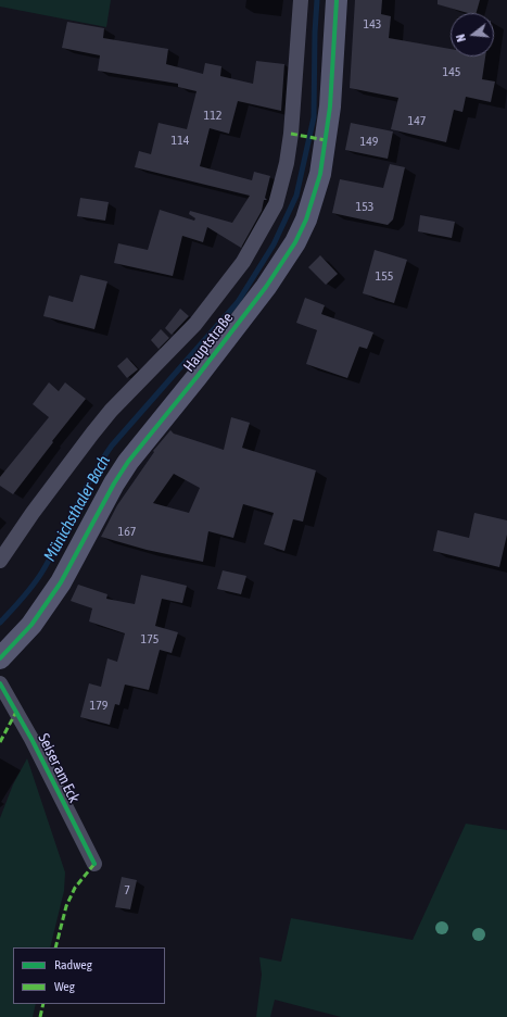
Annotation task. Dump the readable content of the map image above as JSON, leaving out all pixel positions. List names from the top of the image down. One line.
{"streets":{"street":["Hauptstraße","Seiser am Eck"]},"water":["Münichsthaler Bach"],"house_numbers":["143","145","112","147","114","149","153","155","167","175","179","7"],"legend":["Radweg","Weg"],"north":"left"}
